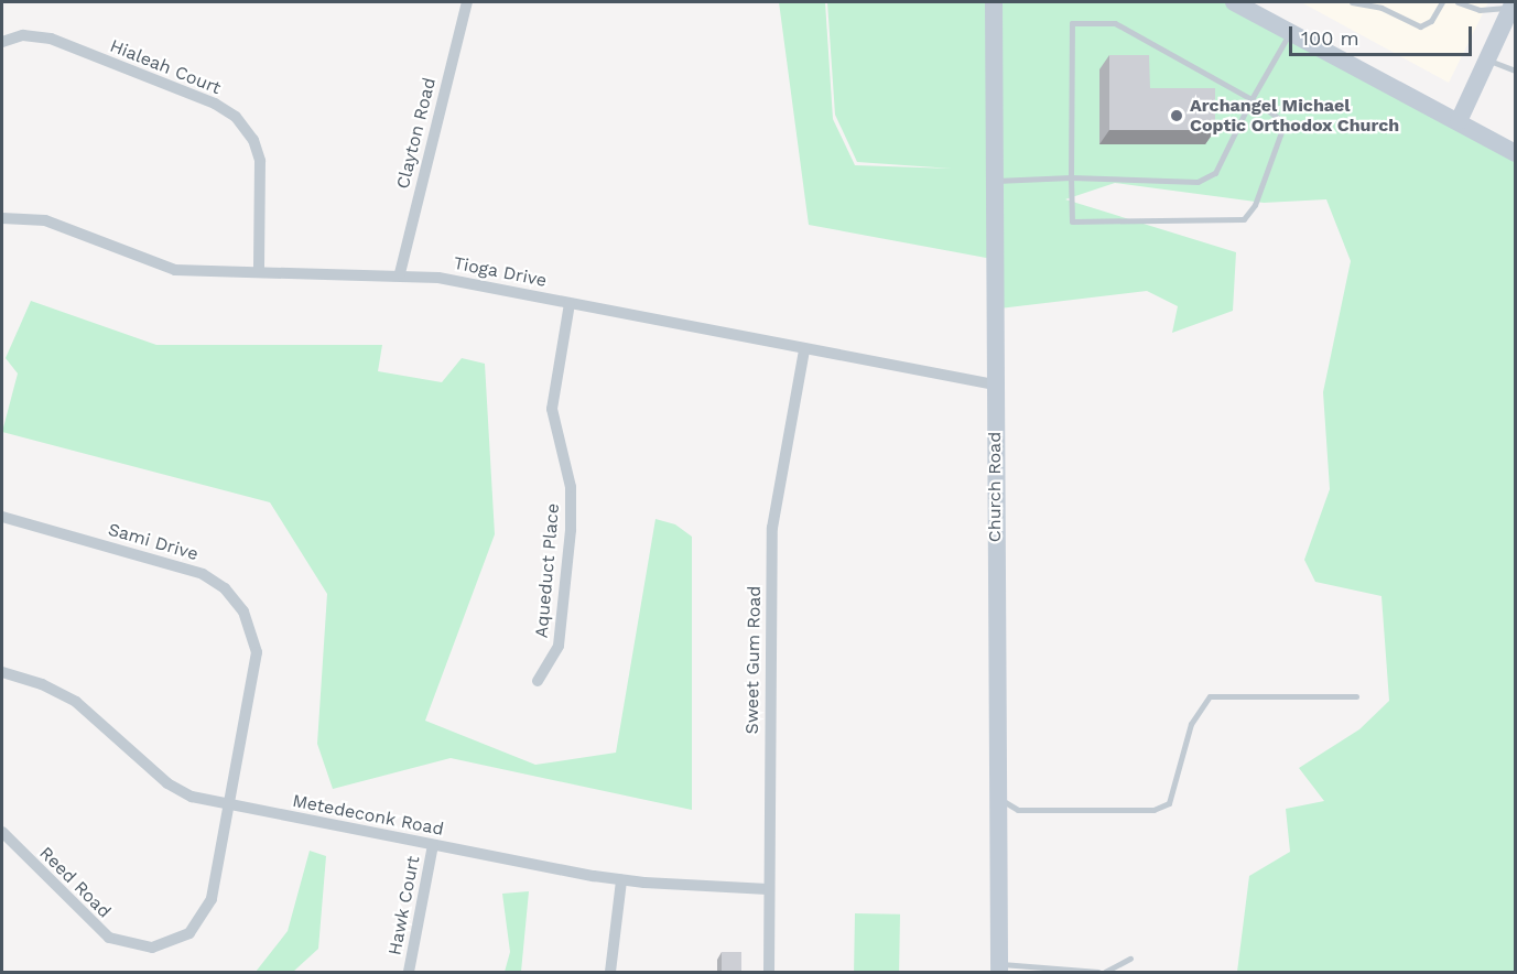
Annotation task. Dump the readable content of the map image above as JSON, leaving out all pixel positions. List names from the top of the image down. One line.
{"streets":{"street":["Hialeah Court","Clayton Road","Tioga Drive","Church Road","Sami Drive","Aqueduct Place","Sweet Gum Road","Metedeconk Road","Reed Road","Hawk Court"]},"crossings":[["Hialeah Court","Tioga Drive"],["Clayton Road","Tioga Drive"],["Tioga Drive","Church Road"],["Tioga Drive","Aqueduct Place"],["Tioga Drive","Sweet Gum Road"],["Sami Drive","Metedeconk Road"],["Sami Drive","Reed Road"],["Sweet Gum Road","Metedeconk Road"],["Metedeconk Road","Reed Road"],["Metedeconk Road","Hawk Court"]],"places":["Archangel Michael Coptic Orthodox Church"],"scale_bar":"100 m"}
